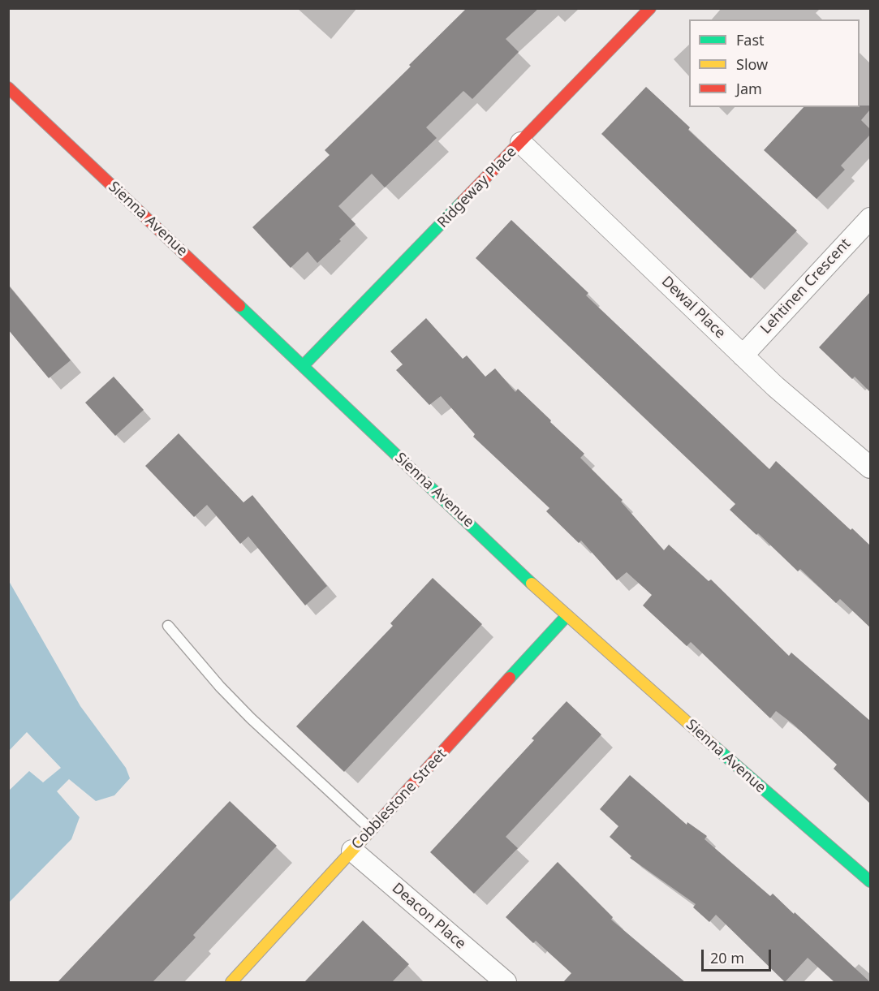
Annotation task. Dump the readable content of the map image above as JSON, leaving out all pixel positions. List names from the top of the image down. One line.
{"streets":{"street":["Ridgeway Place","Sienna Avenue","Lehtinen Crescent","Dewal Place","Cobblestone Street","Deacon Place"]},"crossings":[["Ridgeway Place","Sienna Avenue"],["Ridgeway Place","Dewal Place"],["Sienna Avenue","Cobblestone Street"],["Lehtinen Crescent","Dewal Place"],["Cobblestone Street","Deacon Place"]],"legend":["Fast","Slow","Jam"],"scale_bar":"20 m"}
